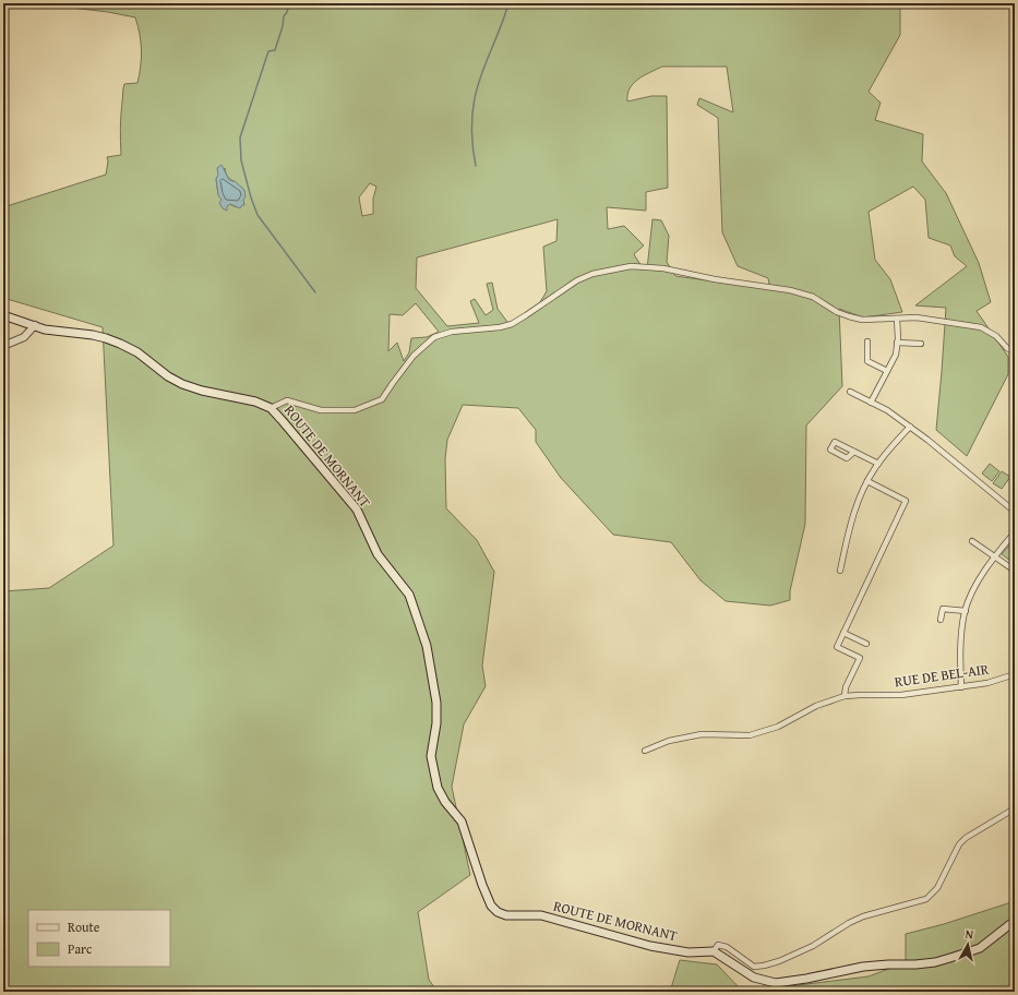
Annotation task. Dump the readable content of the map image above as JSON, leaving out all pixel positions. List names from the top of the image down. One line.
{"streets":{"main road":["ROUTE DE MORNANT"],"street":["RUE DE BEL-AIR"]},"legend":["Route","Parc"],"north":"top"}
